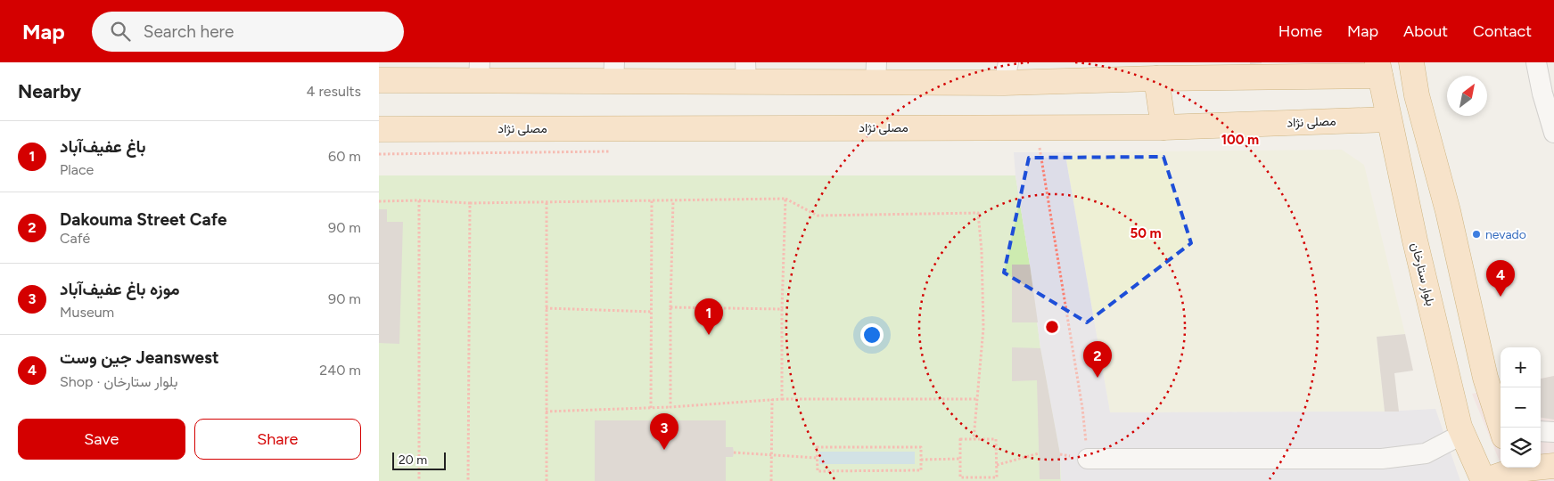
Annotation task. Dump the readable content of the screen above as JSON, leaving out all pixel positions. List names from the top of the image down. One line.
{"streets":{"main road":["مصلی نژاد","بلوار ستارخان"]},"crossings":[["مصلی نژاد","بلوار ستارخان"]],"places":["nevado"],"scale_bar":"20 m","north":"top right","page":{"header":"Map","search":"Search here","nav":["Home","Map","About","Contact"],"heading":["Nearby","4 results"],"list":[{"mark":"1","name":"باغ عفیف‌آباد","note":"Place","value":"60 m"},{"mark":"2","name":"Dakouma Street Cafe","note":"Café","value":"90 m"},{"mark":"3","name":"موزه باغ عفیف‌آباد","note":"Museum","value":"90 m"},{"mark":"4","name":"جین وست Jeanswest","note":"Shop · بلوار ستارخان","value":"240 m"}],"pins":["4","1","2","3"],"map_buttons":["+","−"],"buttons":["Save","Share"],"scale":"20 m"},"rings":["100 m","50 m"]}
